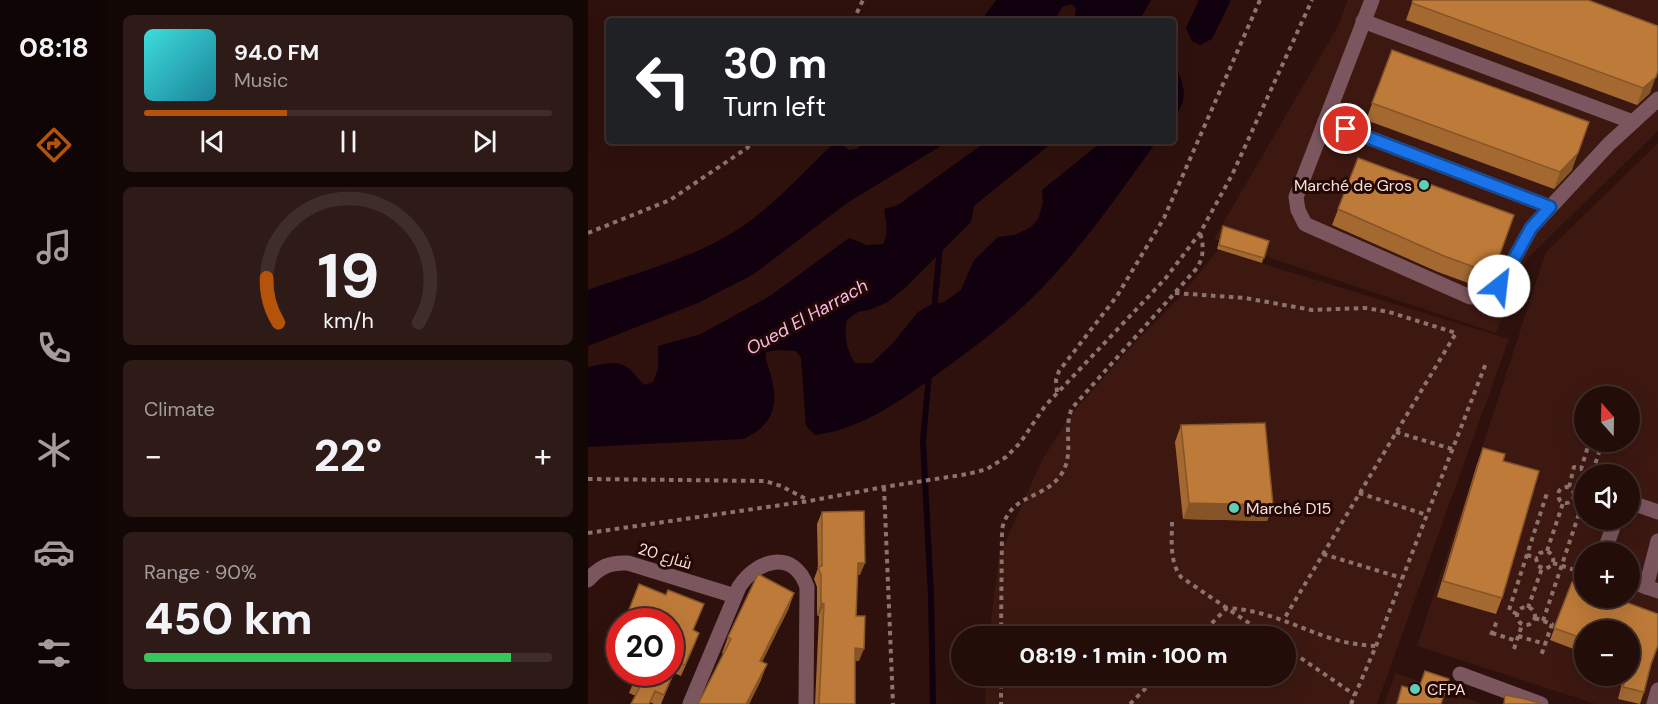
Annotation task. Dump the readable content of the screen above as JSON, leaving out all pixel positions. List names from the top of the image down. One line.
{"streets":{"street":["شارع 20"]},"water":["Oued El Harrach"],"places":["Marché de Gros","Marché D15","CFPA"],"north":"top","page":{"tabs":"08:18","turn":["30 m","Turn left"],"song":["94.0 FM","Music"],"tile":["Climate",["Range · 90%","450 km"]],"map_buttons":["+","−"],"heat":["−","22°","+"],"limit":"20","trip":"08:19 · 1 min · 100 m","gauge":["19","km/h"]}}
